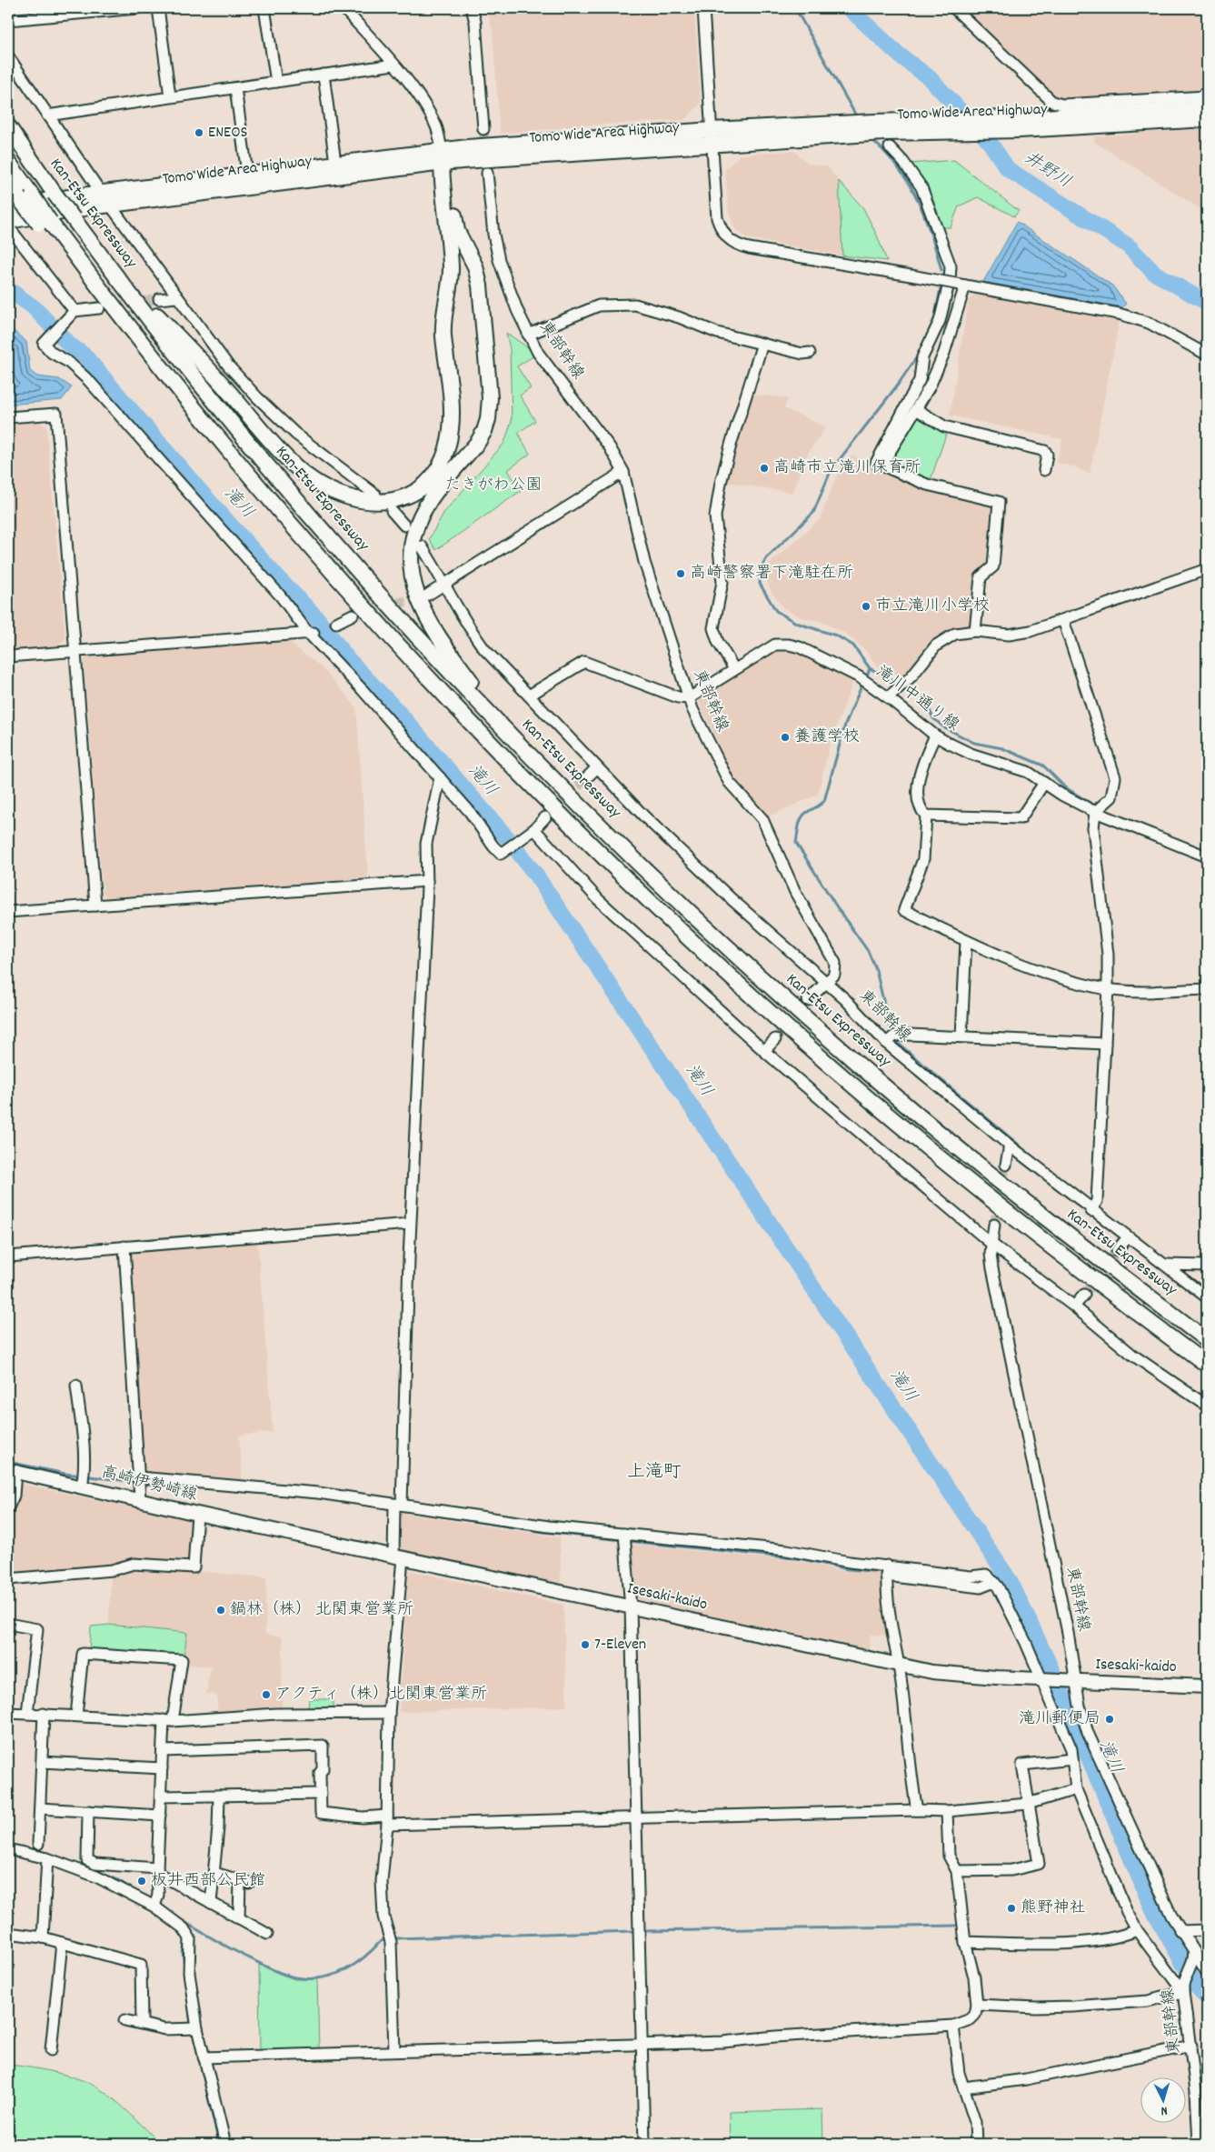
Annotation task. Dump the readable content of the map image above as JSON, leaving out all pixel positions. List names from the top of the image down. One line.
{"streets":{"highway":["Tomo Wide Area Highway","Kan-Etsu Expressway"],"main road":["高崎伊勢崎線","Isesaki-kaido"],"street":["東部幹線","滝川中通り線"]},"crossings":[["東部幹線","滝川中通り線"],["東部幹線","Isesaki-kaido"],["高崎伊勢崎線","Isesaki-kaido"]],"districts":["上滝町"],"water":["井野川","滝川"],"parks":["たきがわ公園"],"places":["ENEOS","高崎市立滝川保育所","高崎警察署下滝駐在所","市立滝川小学校","養護学校","鍋林（株） 北関東営業所","7-Eleven","アクティ（株）北関東営業所","滝川郵便局","板井西部公民館","熊野神社"],"north":"bottom"}
